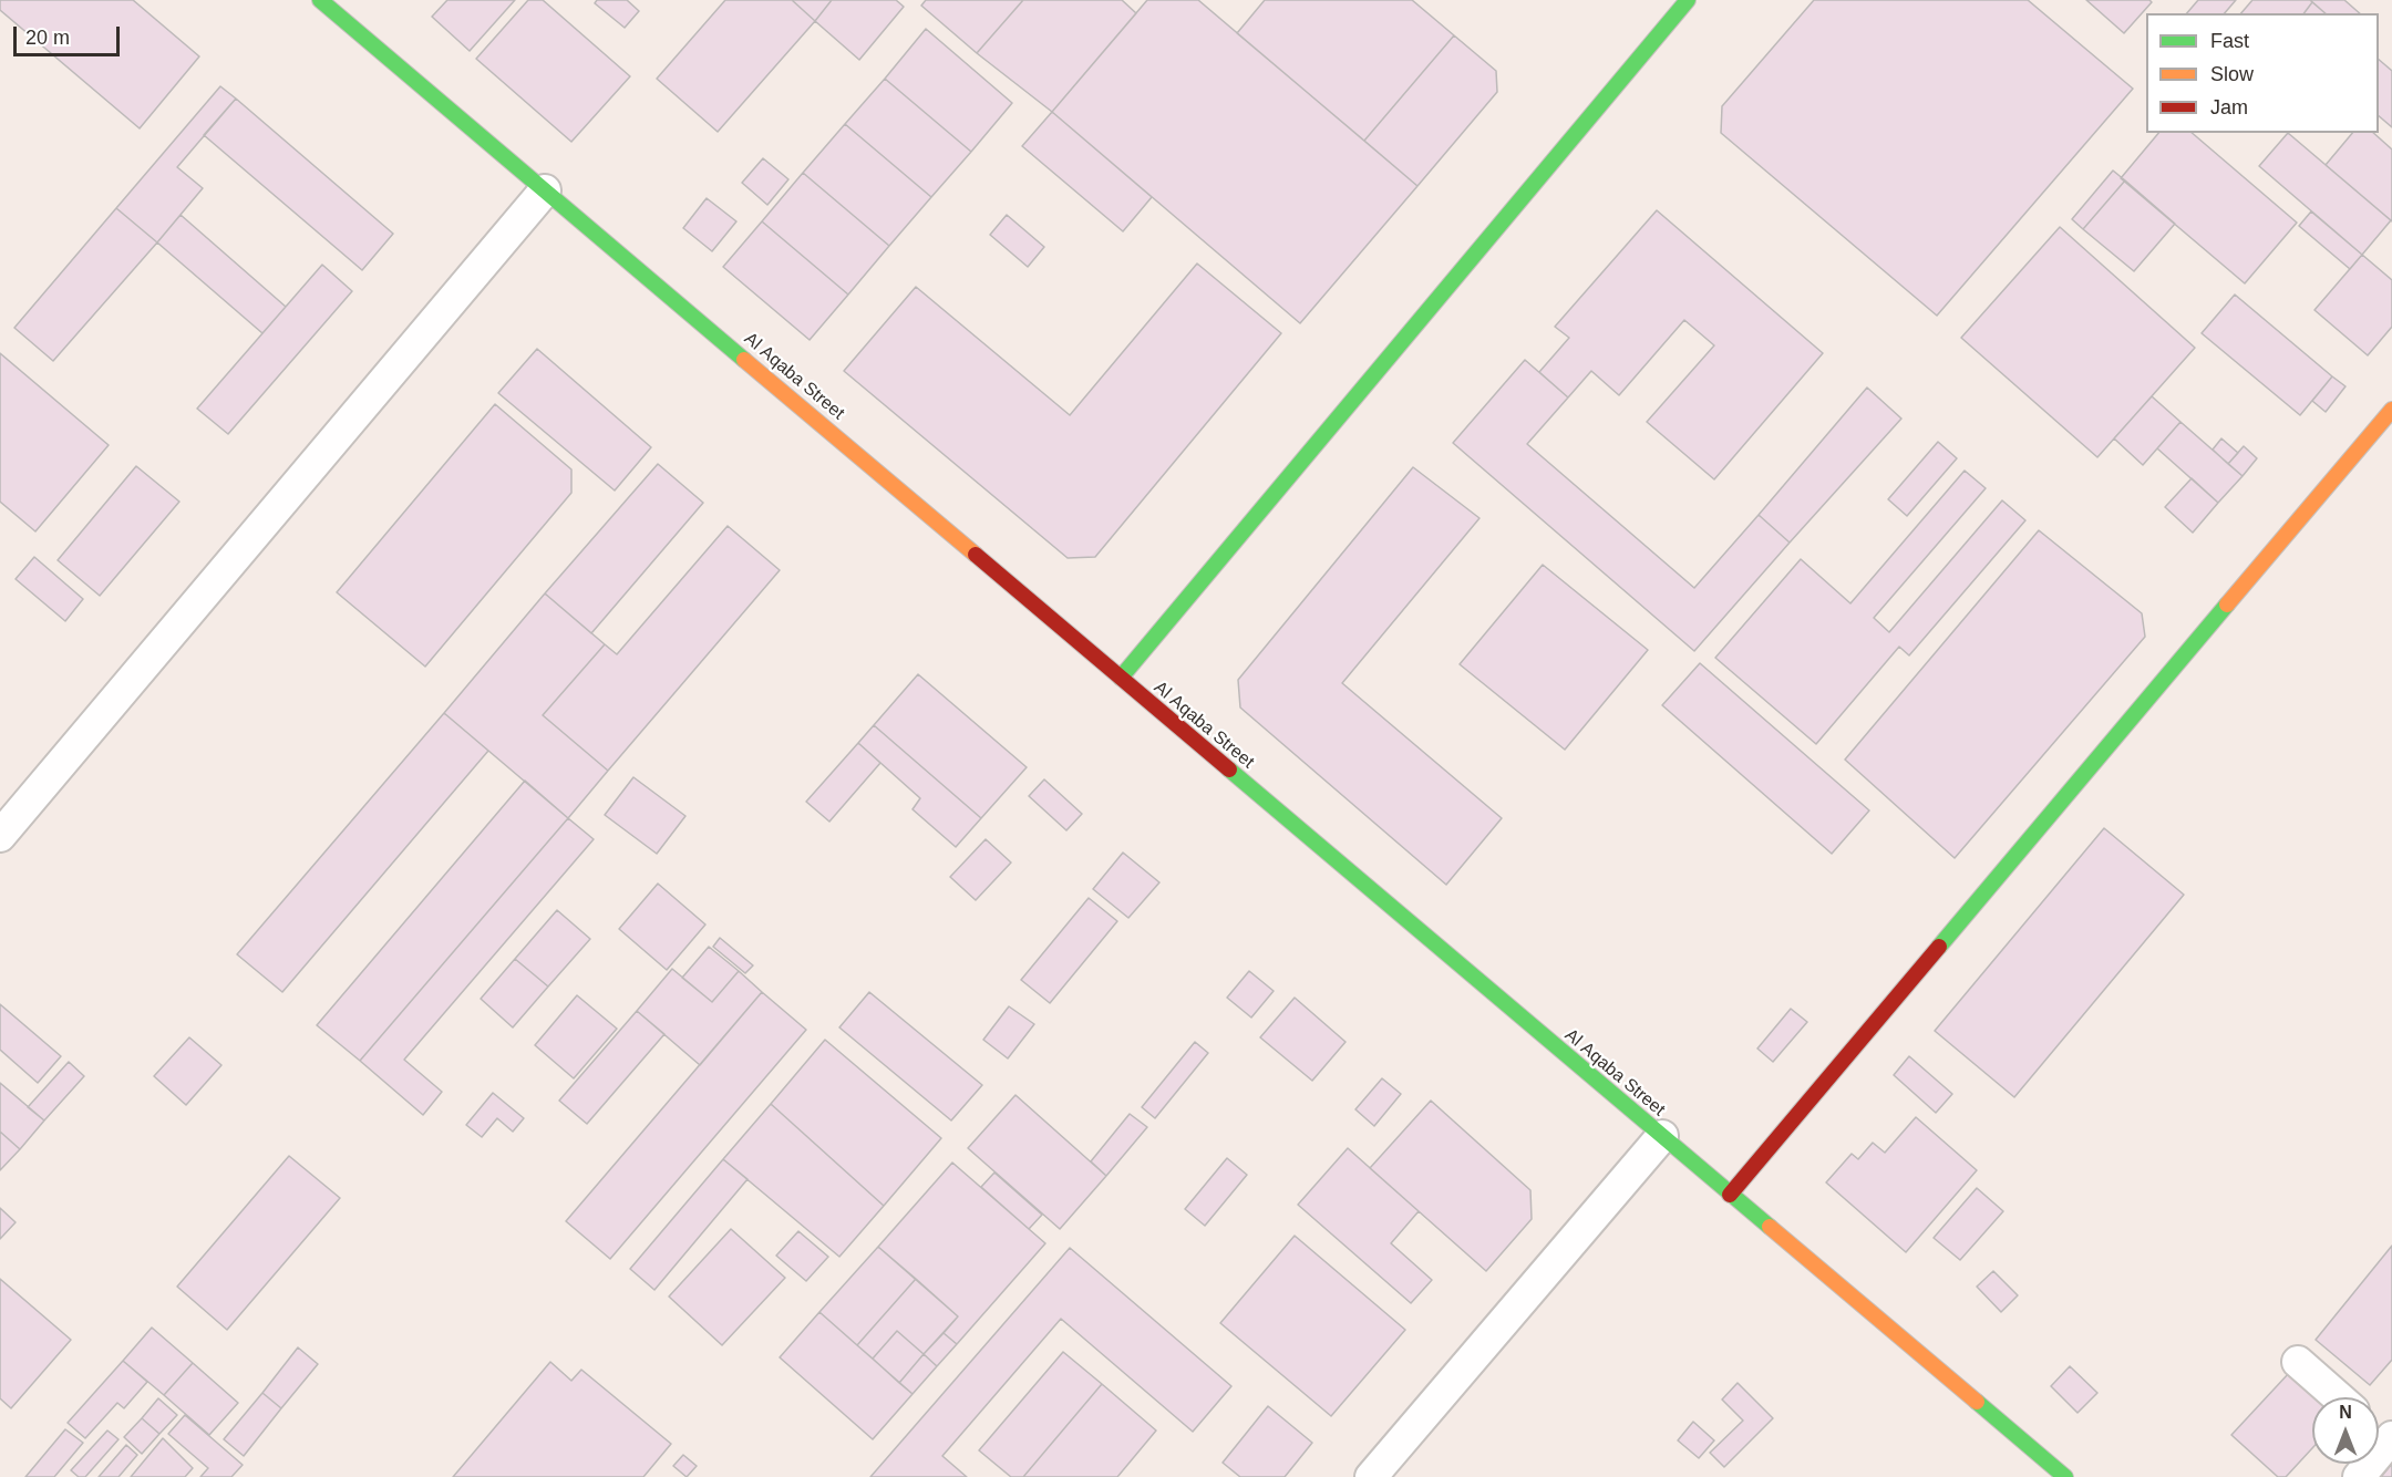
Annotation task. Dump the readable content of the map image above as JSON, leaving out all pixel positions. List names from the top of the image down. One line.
{"streets":{"street":["Al Aqaba Street"]},"legend":["Fast","Slow","Jam"],"scale_bar":"20 m","north":"top"}
